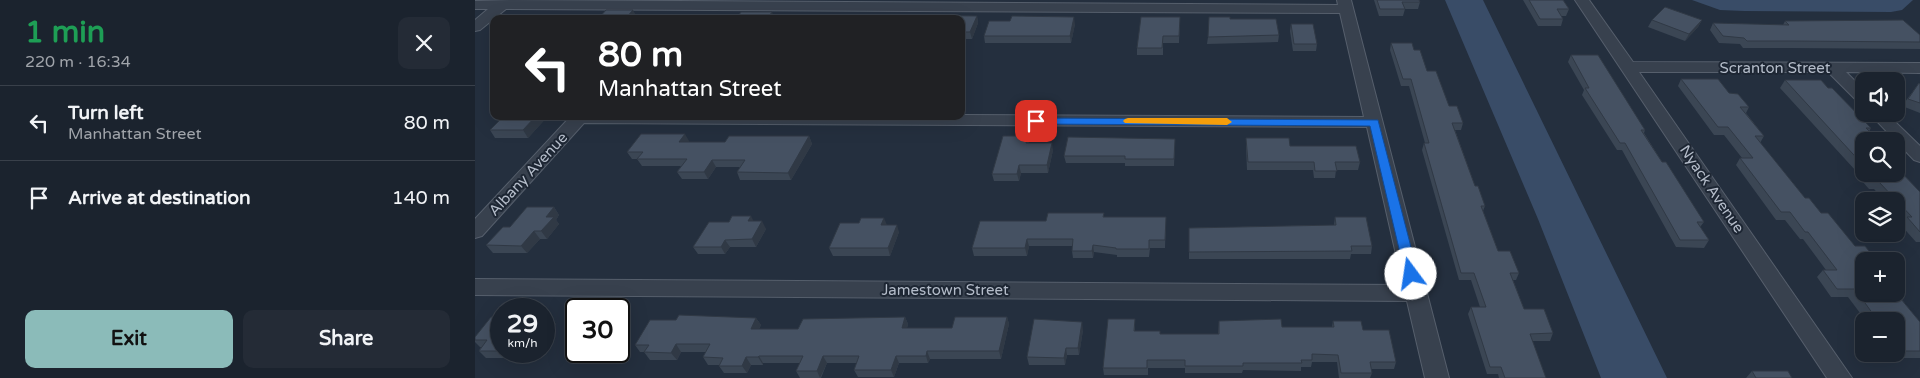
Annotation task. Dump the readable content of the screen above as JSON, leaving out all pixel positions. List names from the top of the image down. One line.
{"streets":{"street":["Scranton Street","Albany Avenue","Nyack Avenue","Jamestown Street"]},"crossings":[["Scranton Street","Nyack Avenue"]],"page":{"heading":["1 min","220 m · 16:34"],"turn":["80 m","Manhattan Street"],"map_buttons":["+","−"],"list":[{"name":"Turn left","note":"Manhattan Street","value":"80 m"},{"name":"Arrive at destination","value":"140 m"}],"speed":"29 km/h","limit":"30","buttons":["Exit","Share"]}}
